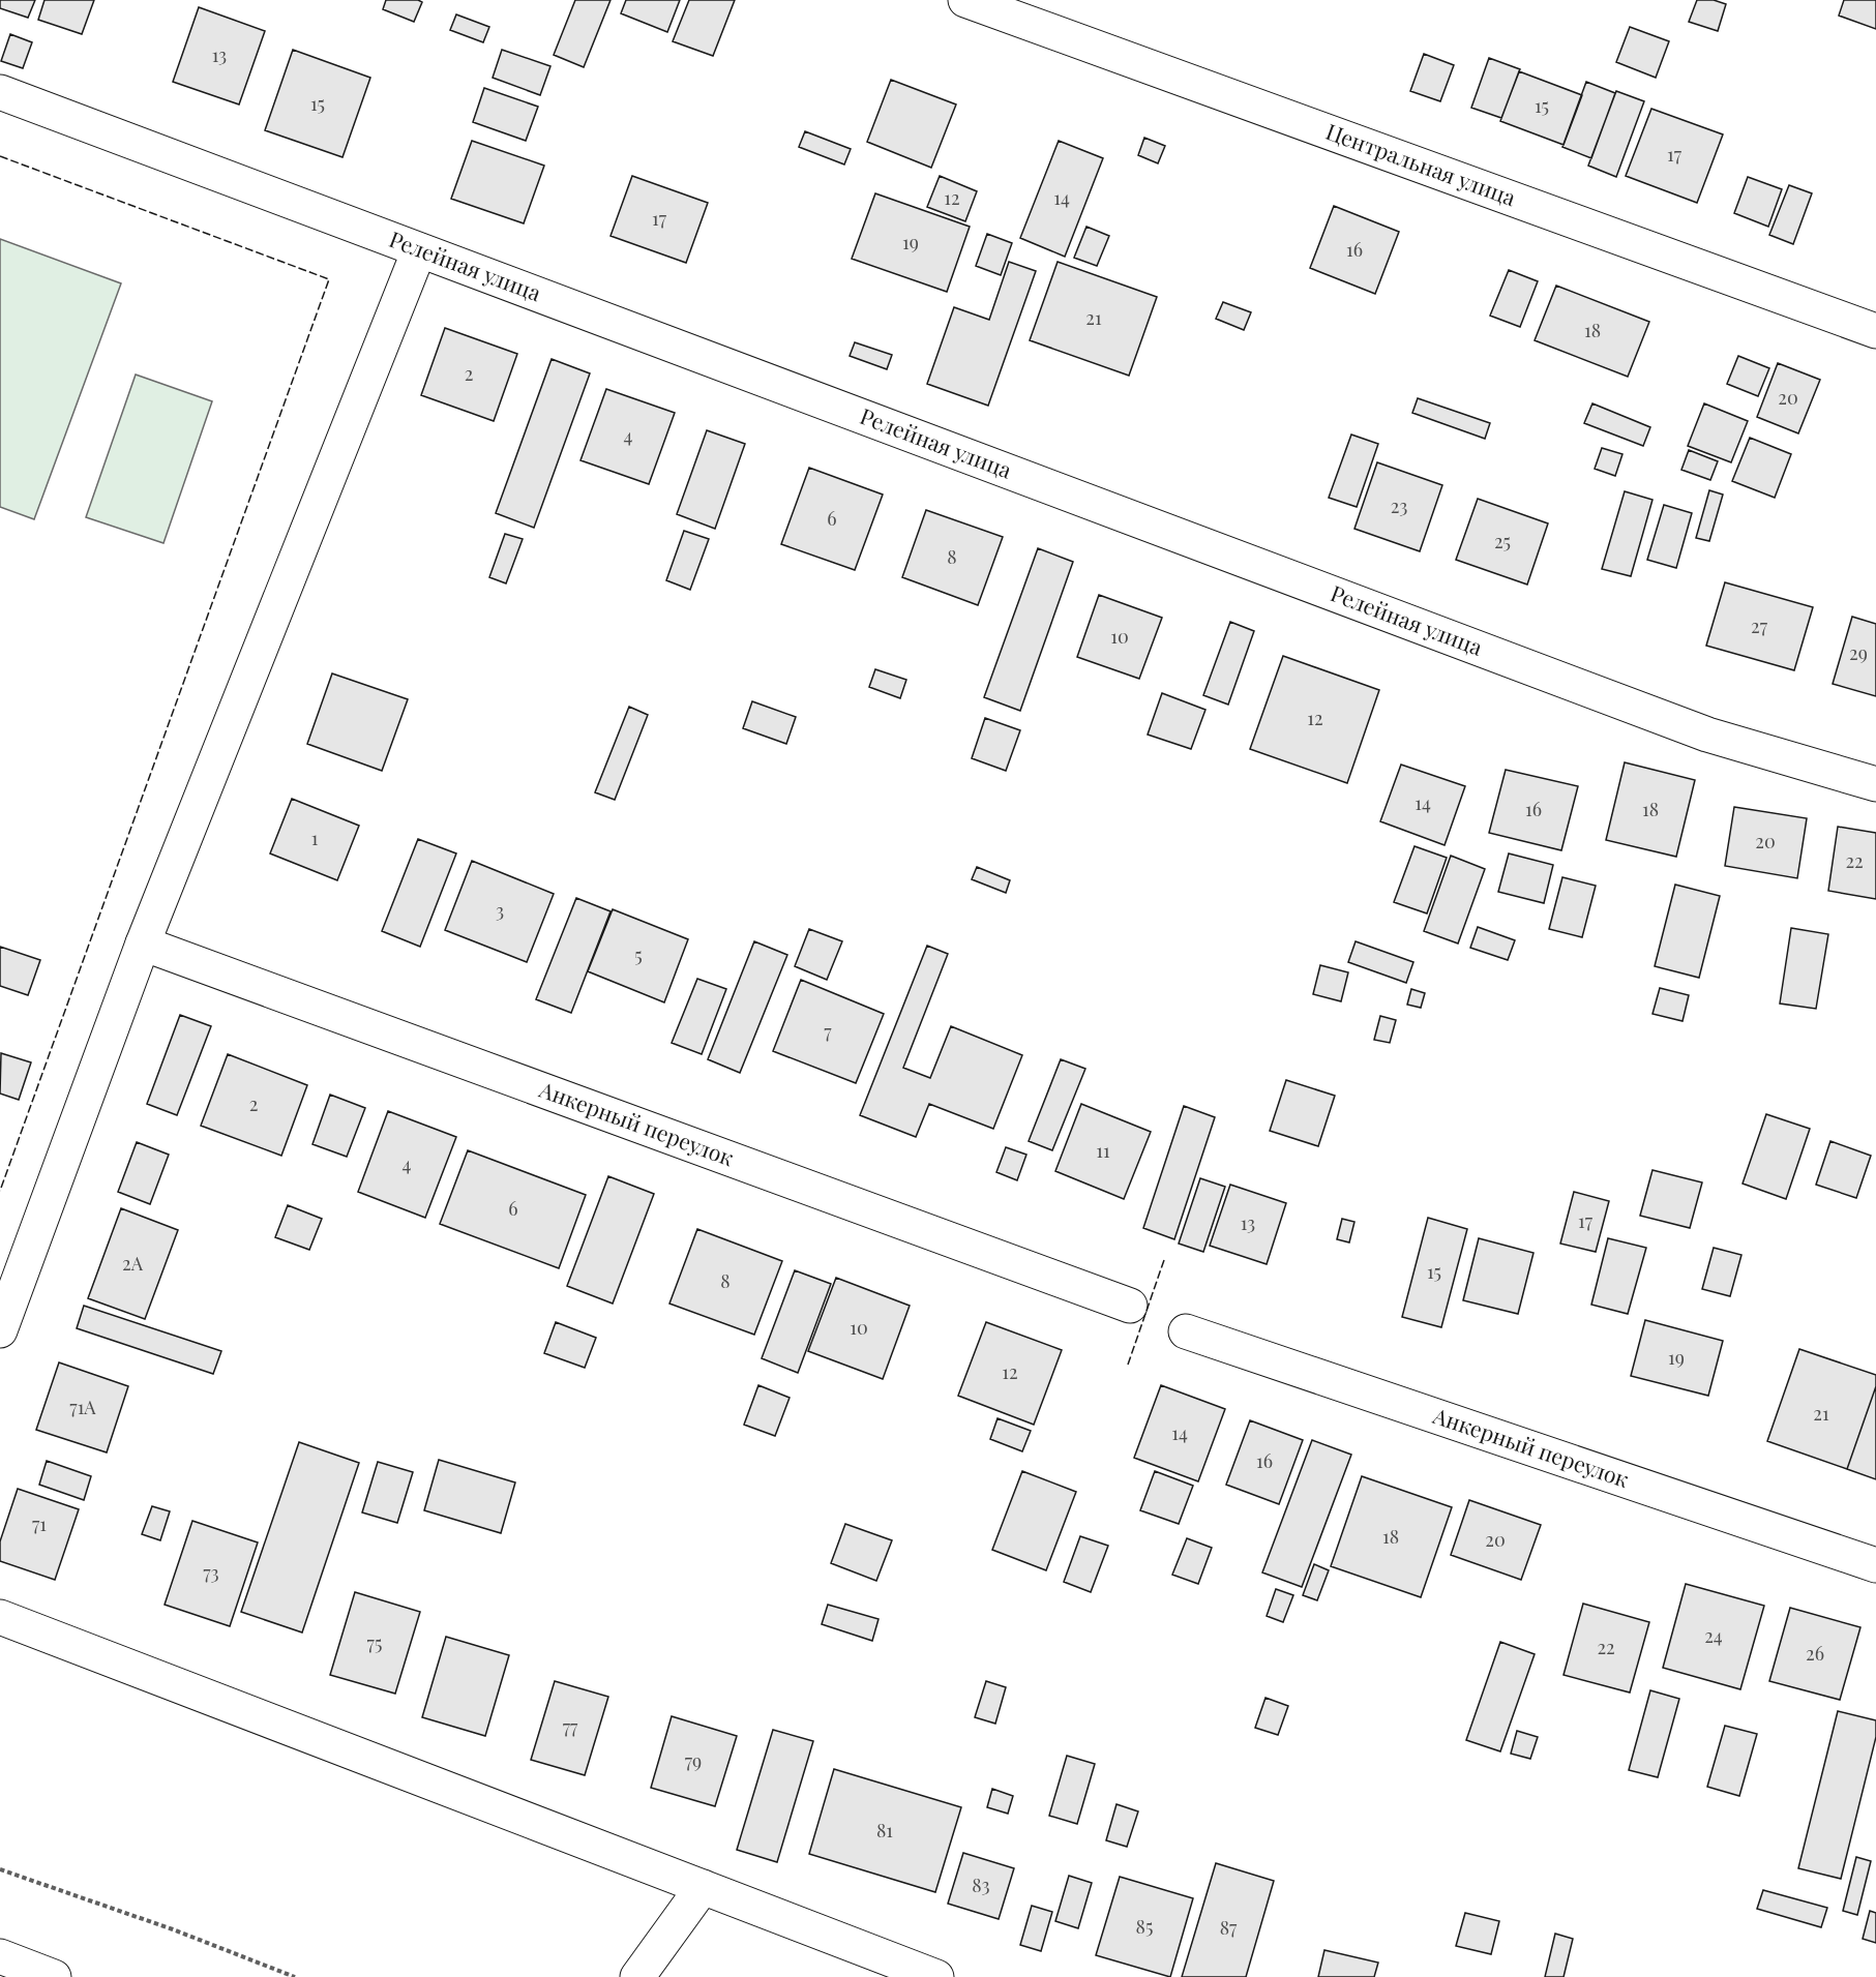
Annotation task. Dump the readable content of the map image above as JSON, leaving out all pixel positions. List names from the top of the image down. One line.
{"streets":{"street":["Центральная улица","Релейная улица","Анкерный переулок"]},"house_numbers":["13","15","15","17","12","14","17","19","16","21","18","2","20","4","23","6","25","8","27","10","29","12","14","16","18","1","20","22","3","5","7","2","11","4","6","17","13","2А","15","8","10","19","12","71А","21","14","16","71","18","20","73","24","75","22","26","77","79","81","83","85","87"]}
